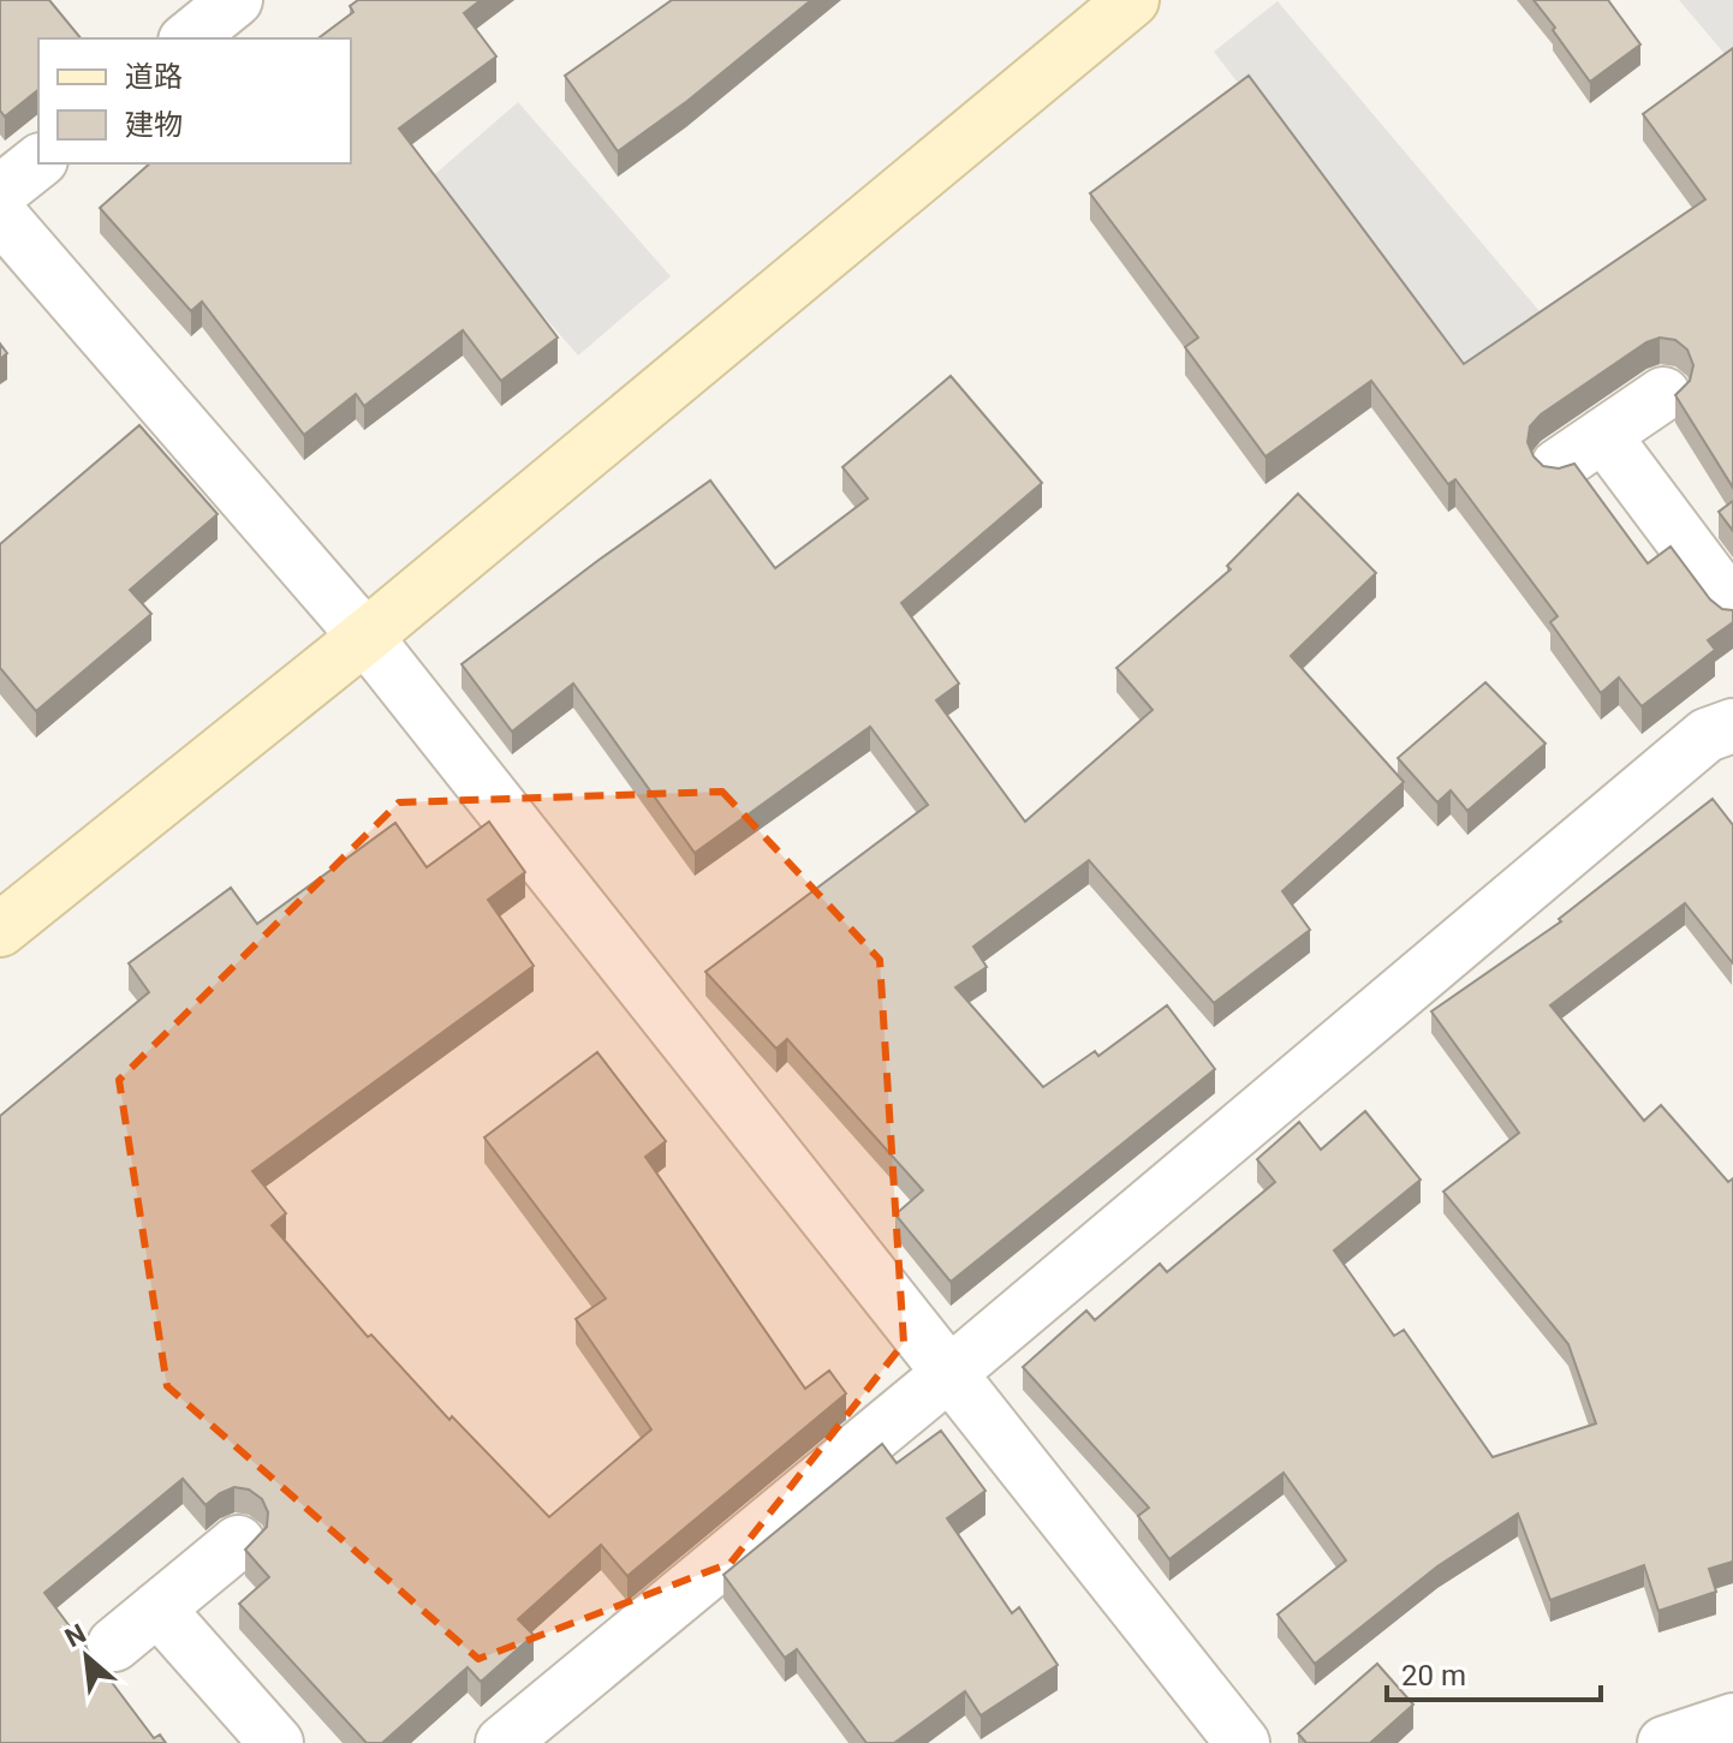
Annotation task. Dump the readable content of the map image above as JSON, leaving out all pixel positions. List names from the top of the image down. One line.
{"legend":["道路","建物"],"scale_bar":"20 m","north":"top left"}
